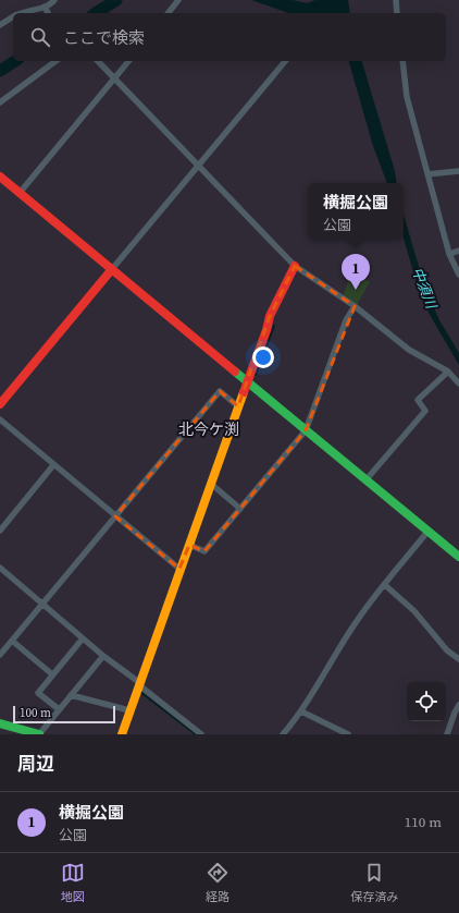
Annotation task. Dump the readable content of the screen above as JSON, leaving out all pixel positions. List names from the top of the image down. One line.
{"districts":["北今ケ渕"],"water":["中須川"],"scale_bar":"100 m","page":{"search":"ここで検索","popup":["横掘公園","公園"],"pins":"1","scale":"100 m","heading":"周辺","list":[{"mark":"1","name":"横掘公園","note":"公園","value":"110 m"}],"nav":["地図","経路","保存済み"]}}
